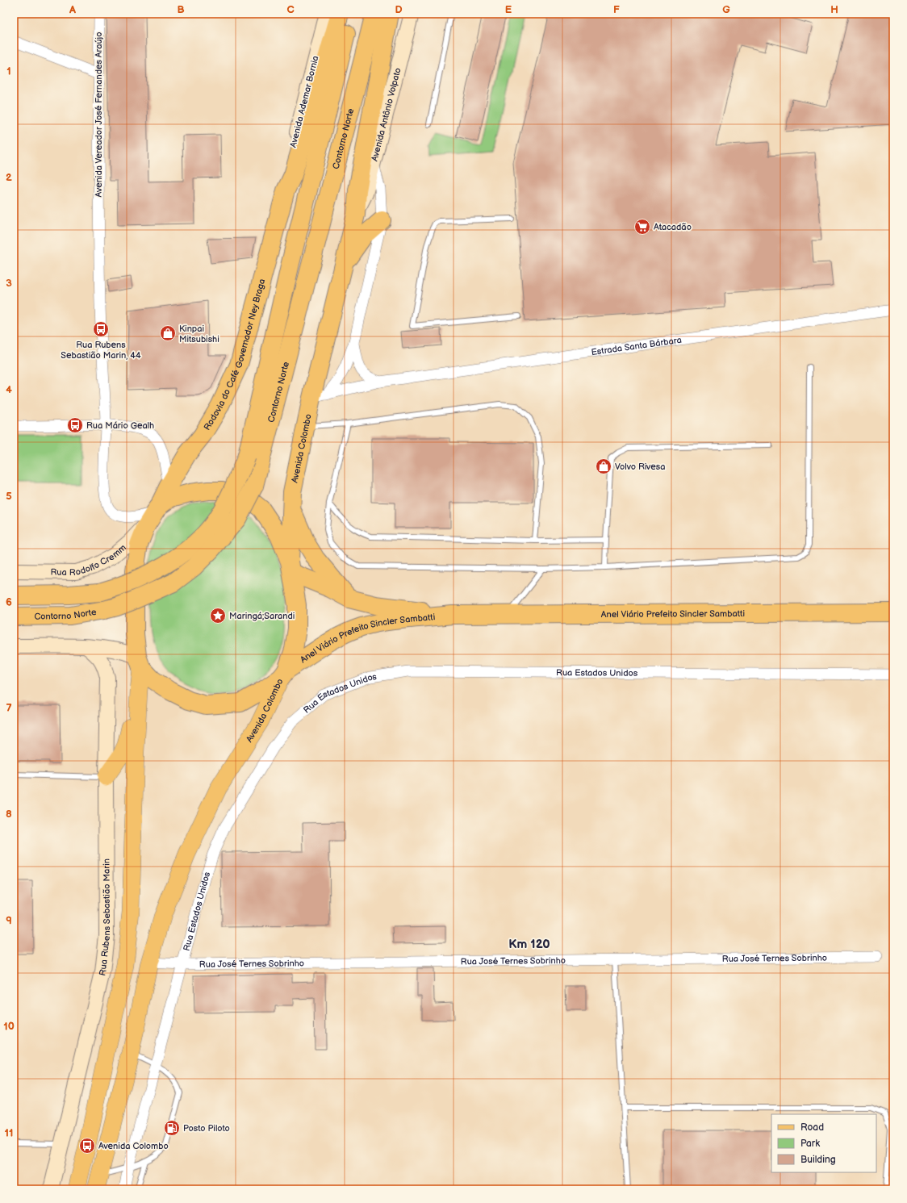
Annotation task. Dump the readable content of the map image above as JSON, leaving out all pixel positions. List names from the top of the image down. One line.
{"streets":{"highway":["Contorno Norte","Rodovia do Café Governador Ney Braga","Avenida Colombo","Anel Viário Prefeito Sincler Sambatti"],"street":["Avenida Ademar Bornia","Avenida Vereador José Fernandes Araújo","Avenida Antônio Volpato","Estrada Santa Bárbara","Rua Rodolfo Cremm","Rua Estados Unidos","Rua Rubens Sebastião Marin","Rua José Ternes Sobrinho"]},"crossings":[["Avenida Ademar Bornia","Rodovia do Café Governador Ney Braga"],["Avenida Vereador José Fernandes Araújo","Rodovia do Café Governador Ney Braga"],["Avenida Vereador José Fernandes Araújo","Rua Rodolfo Cremm"],["Avenida Antônio Volpato","Avenida Colombo"],["Estrada Santa Bárbara","Avenida Colombo"],["Rodovia do Café Governador Ney Braga","Rua Rodolfo Cremm"],["Avenida Colombo","Anel Viário Prefeito Sincler Sambatti"],["Avenida Colombo","Rua José Ternes Sobrinho"],["Rua Estados Unidos","Rua José Ternes Sobrinho"]],"districts":["Km 120"],"places":{"supermarket":["Atacadão"],"bus stop":["Rua Rubens Sebastião Marin, 44","Rua Mário Gealh","Avenida Colombo"],"shop":["Kinpai Mitsubishi","Volvo Rivesa"],"place":["Maringá;Sarandi"],"fuel station":["Posto Piloto"]},"legend":["Road","Park","Building"],"grid":{"columns":["A","B","C","D","E","F","G","H"],"rows":["1","2","3","4","5","6","7","8","9","10","11"]}}
